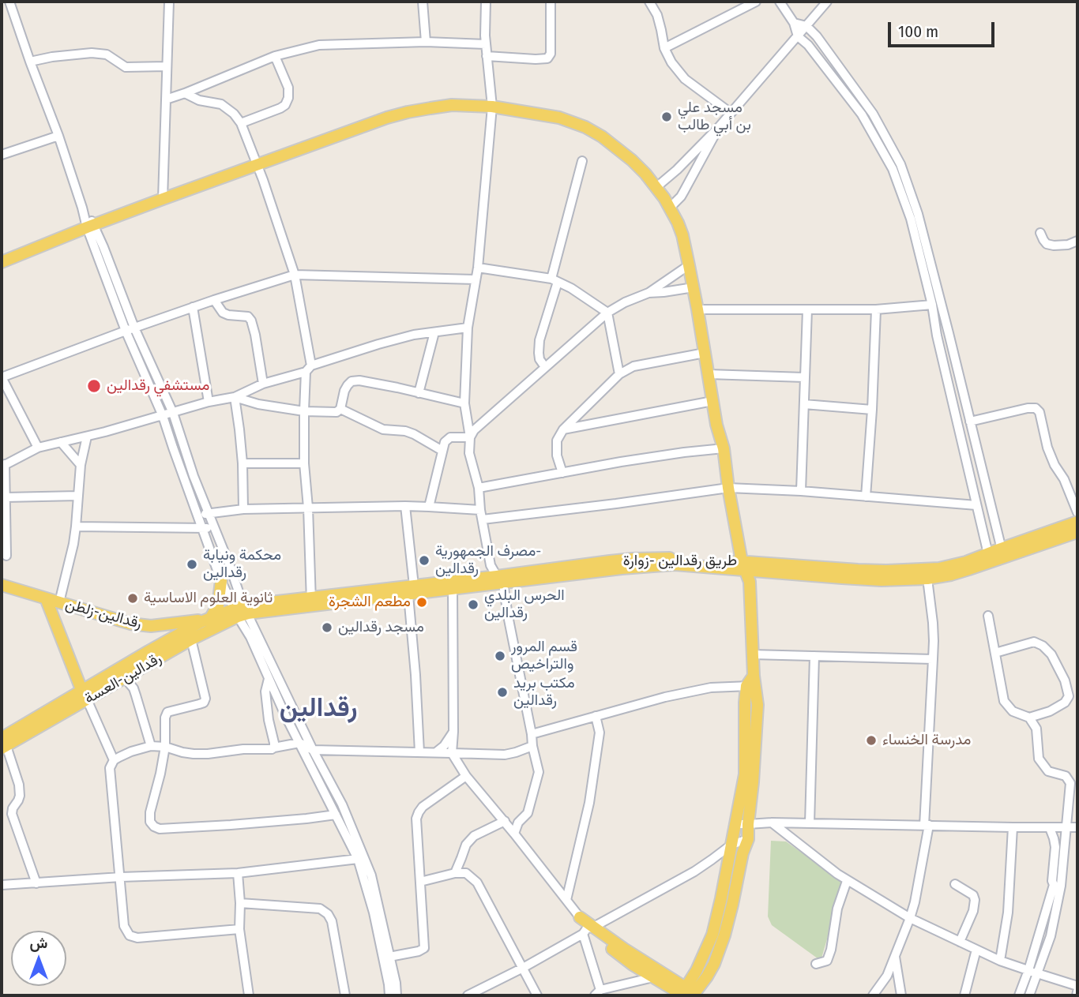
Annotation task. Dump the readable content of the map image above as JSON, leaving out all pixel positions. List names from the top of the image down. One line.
{"streets":{"main road":["طريق رقدالين -زوارة","رقدالين-زلطن","رقدالين-العسة"]},"crossings":[["طريق رقدالين -زوارة","رقدالين-العسة"],["رقدالين-زلطن","رقدالين-العسة"]],"districts":["رقدالين"],"places":["مسجد علي بن أبي طالب","مستشفي رقدالين","مصرف الجمهورية- رقدالين","محكمة ونيابة رقدالين","ثانوية العلوم الاساسية","مطعم الشجرة","الحرس البلدي رقدالين","مسجد رقدالين","قسم المرور والتراخيص","مكتب بريد رقدالين","مدرسة الخنساء"],"scale_bar":"100 m","north":"top"}
